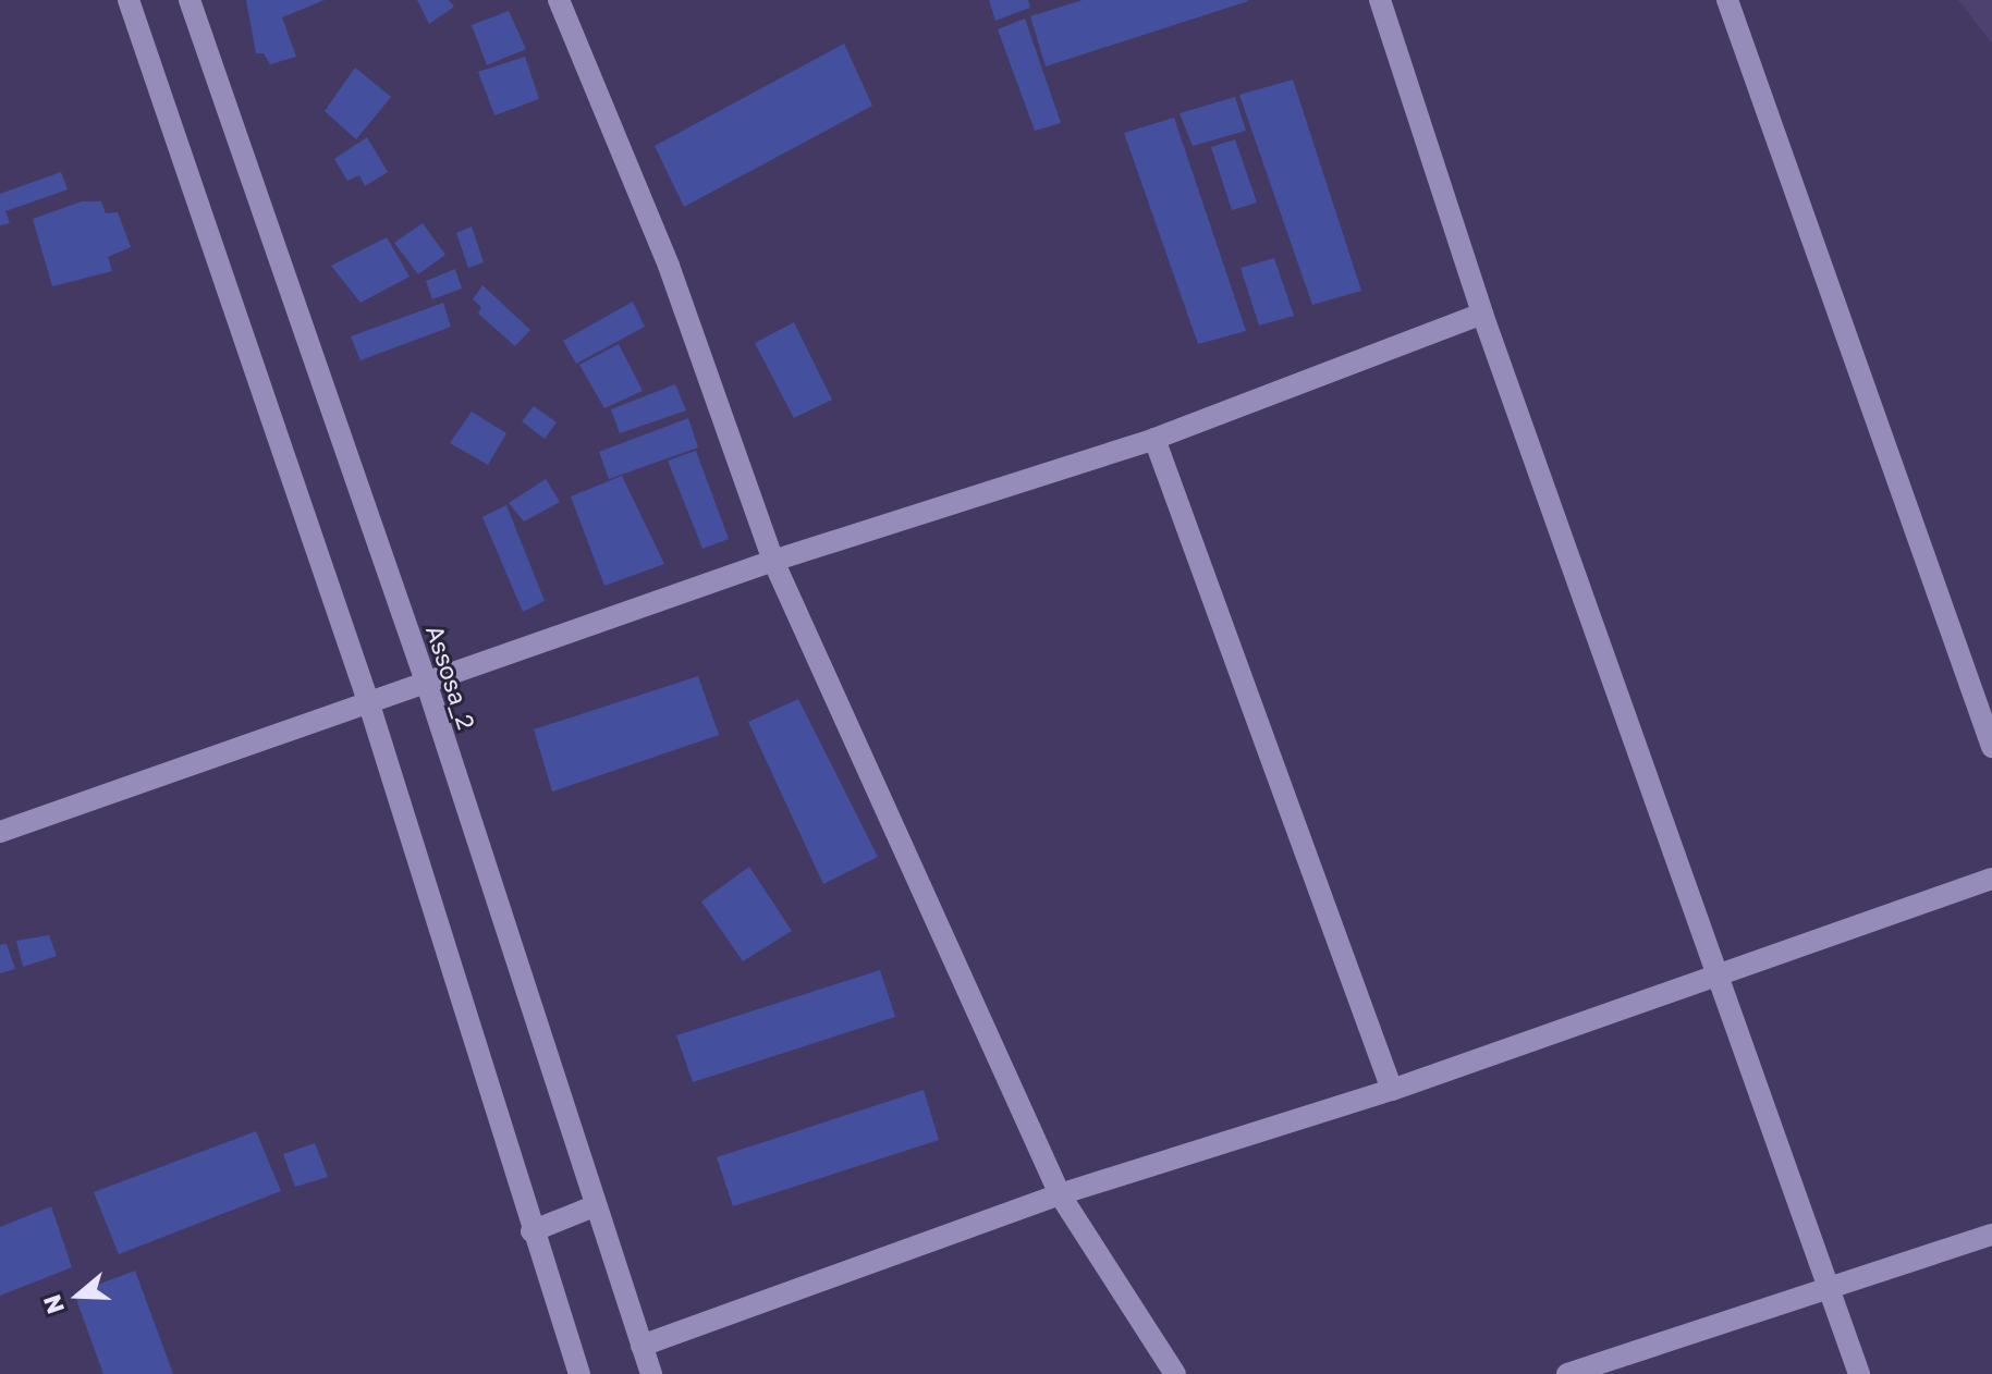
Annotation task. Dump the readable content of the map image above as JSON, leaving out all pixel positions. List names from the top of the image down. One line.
{"streets":{"street":["Assosa_2"]},"north":"left"}
